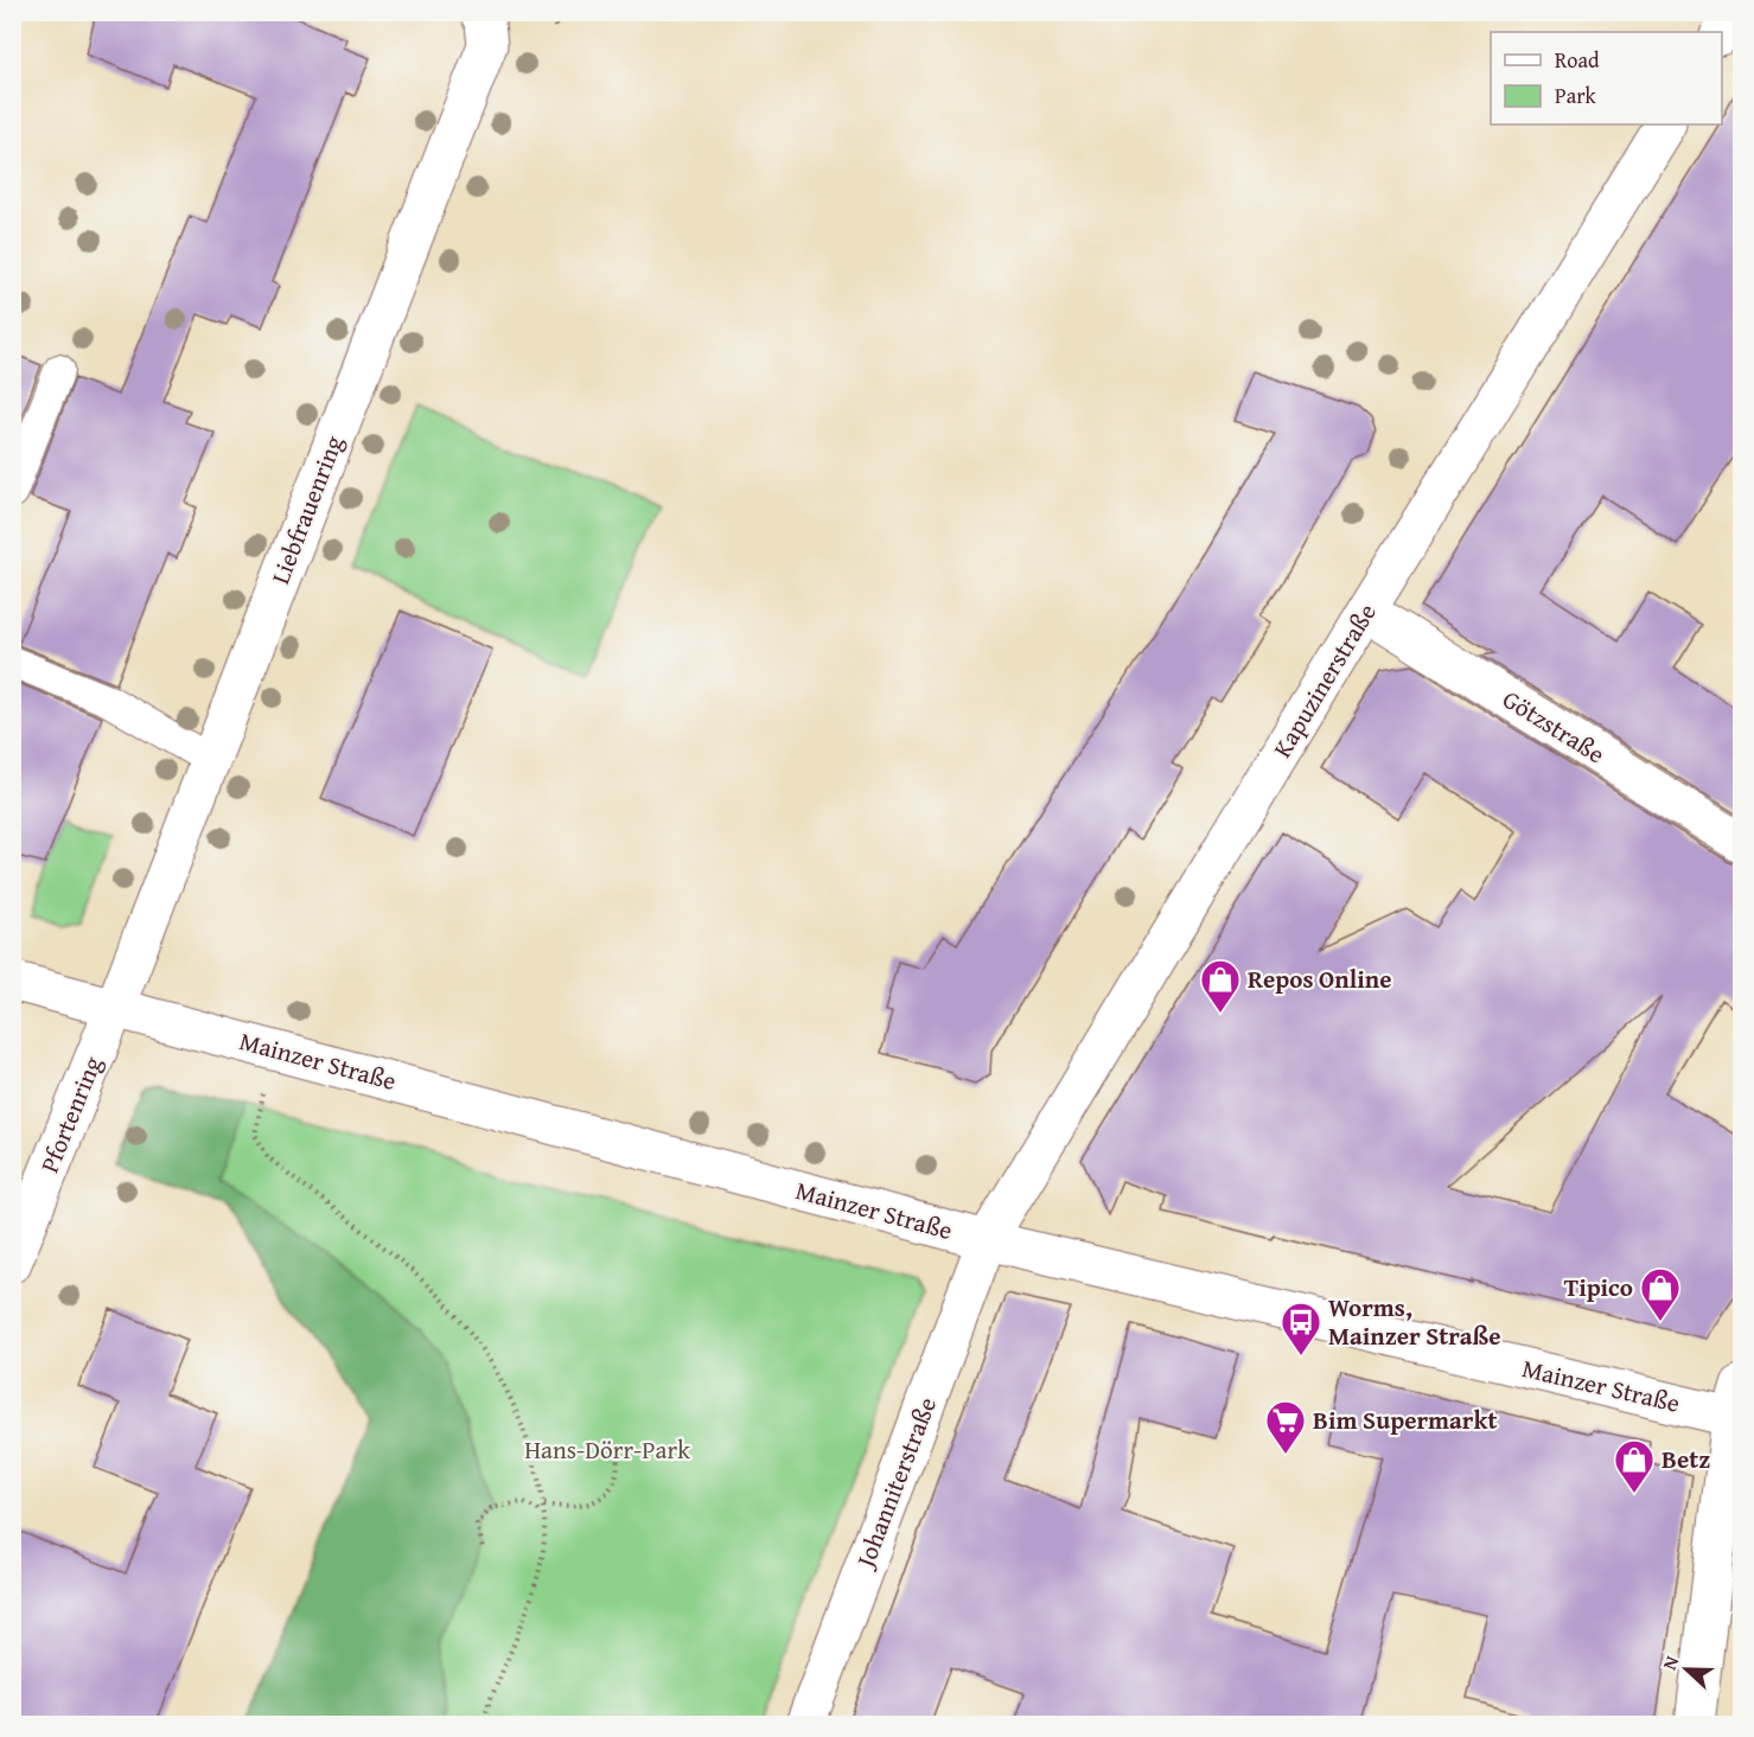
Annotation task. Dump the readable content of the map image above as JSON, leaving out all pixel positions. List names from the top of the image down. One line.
{"streets":{"street":["Liebfrauenring","Kapuzinerstraße","Götzstraße","Mainzer Straße","Pfortenring","Johanniterstraße"]},"crossings":[["Liebfrauenring","Mainzer Straße"],["Liebfrauenring","Pfortenring"],["Kapuzinerstraße","Götzstraße"],["Kapuzinerstraße","Mainzer Straße"],["Kapuzinerstraße","Johanniterstraße"],["Mainzer Straße","Pfortenring"],["Mainzer Straße","Johanniterstraße"]],"parks":["Hans-Dörr-Park"],"places":{"shop":["Repos Online","Tipico","Betz"],"bus stop":["Worms, Mainzer Straße"],"supermarket":["Bim Supermarkt"]},"legend":["Road","Park"],"north":"left"}
